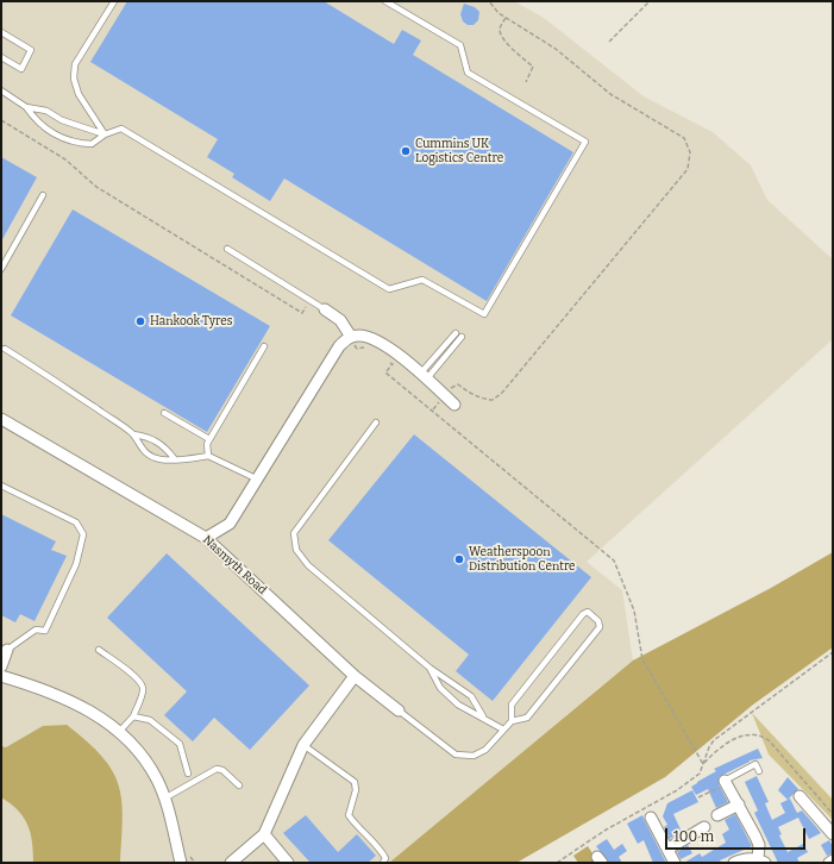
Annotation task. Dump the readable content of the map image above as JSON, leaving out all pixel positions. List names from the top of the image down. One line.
{"streets":{"street":["Nasmyth Road"]},"places":["Cummins UK Logistics Centre","Hankook Tyres","Weatherspoon Distribution Centre"],"scale_bar":"100 m"}
